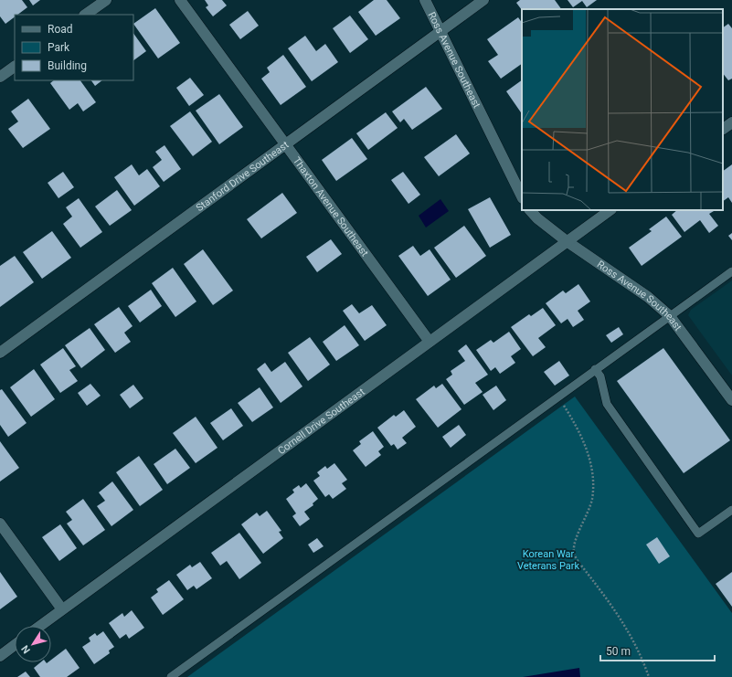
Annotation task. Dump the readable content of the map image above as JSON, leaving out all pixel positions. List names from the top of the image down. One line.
{"streets":{"street":["Ross Avenue Southeast","Stanford Drive Southeast","Thaxton Avenue Southeast","Cornell Drive Southeast"]},"crossings":[["Ross Avenue Southeast","Stanford Drive Southeast"],["Ross Avenue Southeast","Cornell Drive Southeast"],["Stanford Drive Southeast","Thaxton Avenue Southeast"],["Thaxton Avenue Southeast","Cornell Drive Southeast"]],"parks":["Korean War Veterans Park"],"legend":["Road","Park","Building"],"scale_bar":"50 m","north":"bottom left"}
